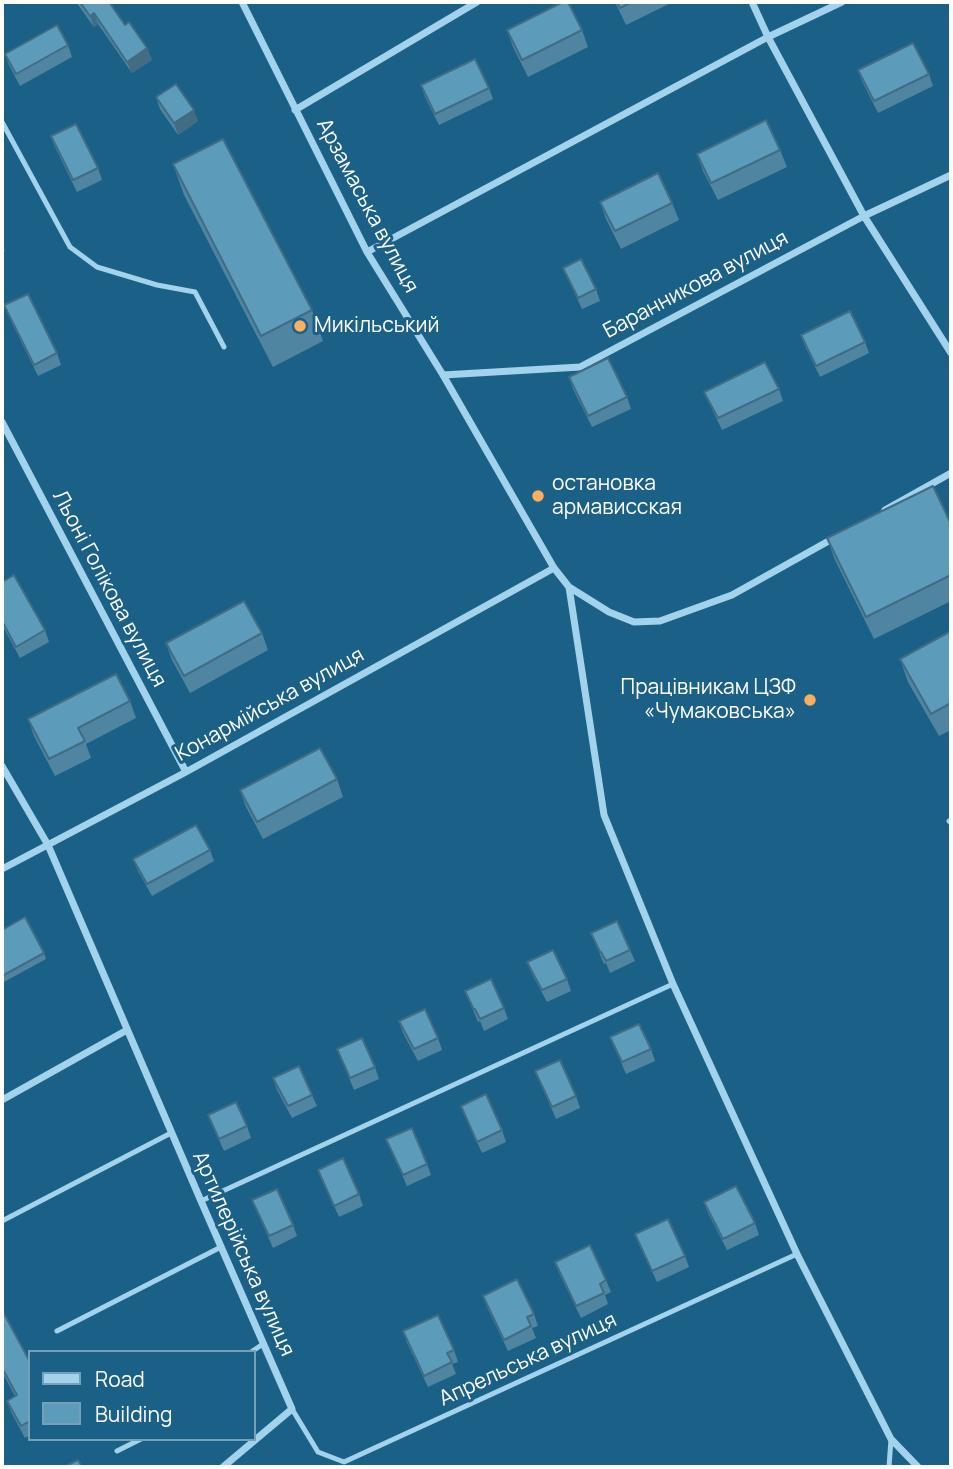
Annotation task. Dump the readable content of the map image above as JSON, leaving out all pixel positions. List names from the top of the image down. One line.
{"streets":{"street":["Арзамаська вулиця","Баранникова вулиця","Льоні Голікова вулиця","Конармійська вулиця","Артилерійська вулиця"],"lane":["Апрельська вулиця"]},"crossings":[["Арзамаська вулиця","Баранникова вулиця"],["Арзамаська вулиця","Конармійська вулиця"],["Льоні Голікова вулиця","Конармійська вулиця"],["Конармійська вулиця","Артилерійська вулиця"],["Артилерійська вулиця","Апрельська вулиця"]],"places":["Микільський","остановка армависская","Працівникам ЦЗФ «Чумаковська»"],"legend":["Road","Building"]}
